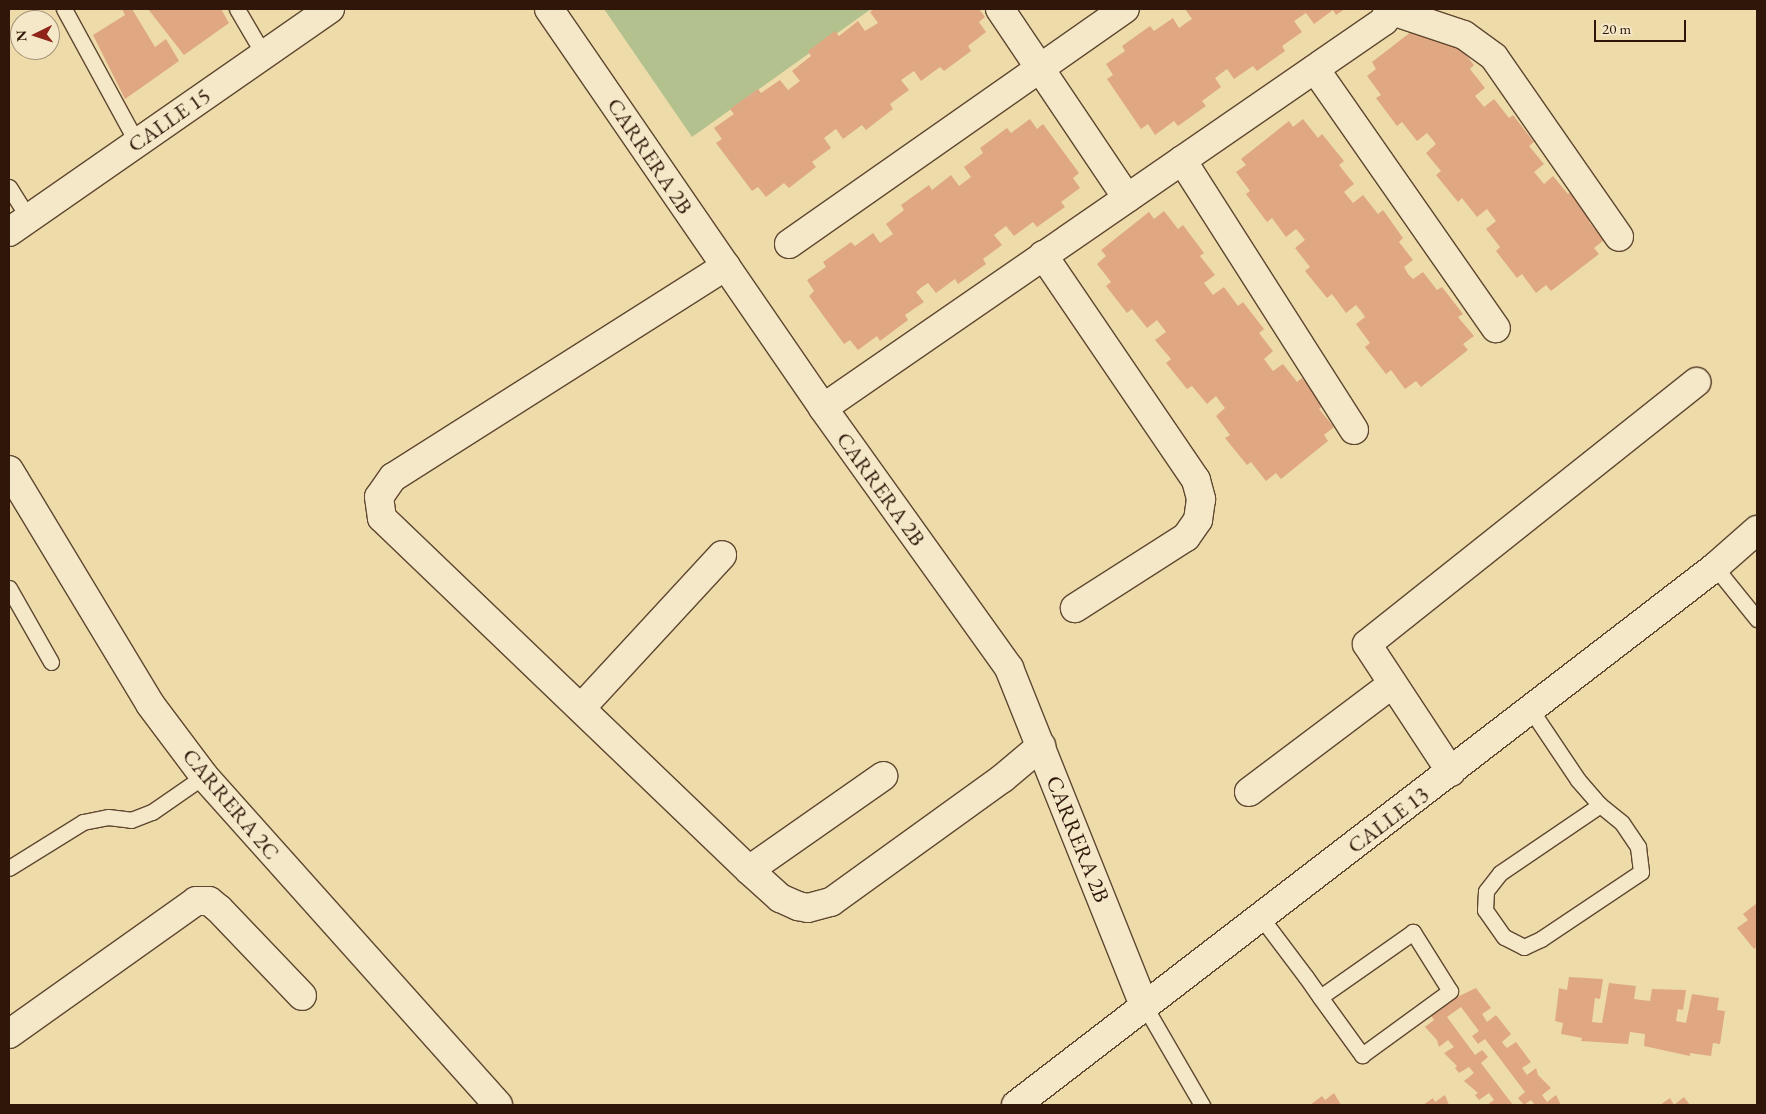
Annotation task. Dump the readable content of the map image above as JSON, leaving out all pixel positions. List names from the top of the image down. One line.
{"streets":{"street":["CALLE 15","CARRERA 2B","CARRERA 2C","CALLE 13"]},"crossings":[["CARRERA 2B","CALLE 13"]],"scale_bar":"20 m","north":"left"}
